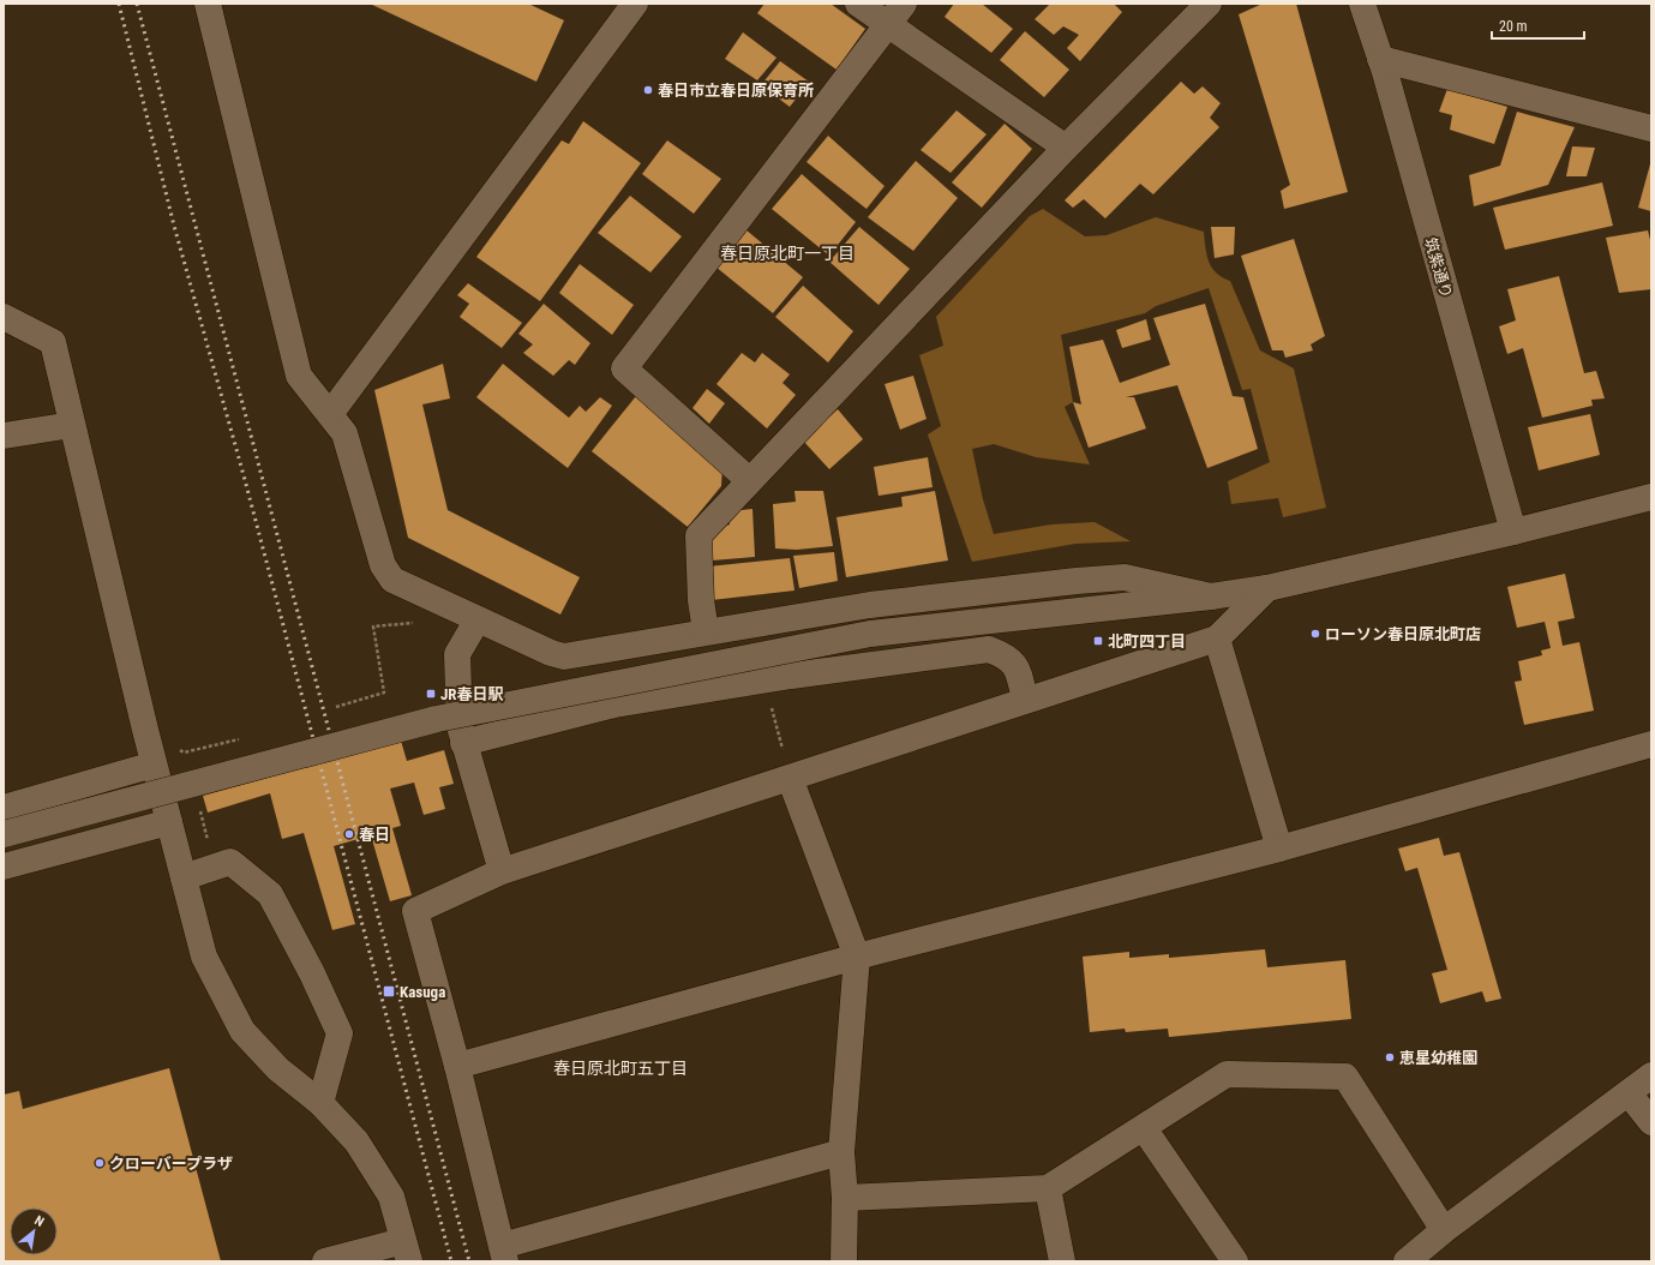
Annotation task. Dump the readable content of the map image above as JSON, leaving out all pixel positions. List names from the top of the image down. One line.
{"streets":{"street":["筑紫通り"]},"districts":["春日原北町一丁目","春日原北町五丁目"],"places":{"other":["春日市立春日原保育所","ローソン春日原北町店","春日","恵星幼稚園","クローバープラザ"],"transit":["北町四丁目","JR春日駅","Kasuga"]},"scale_bar":"20 m","north":"top right"}
